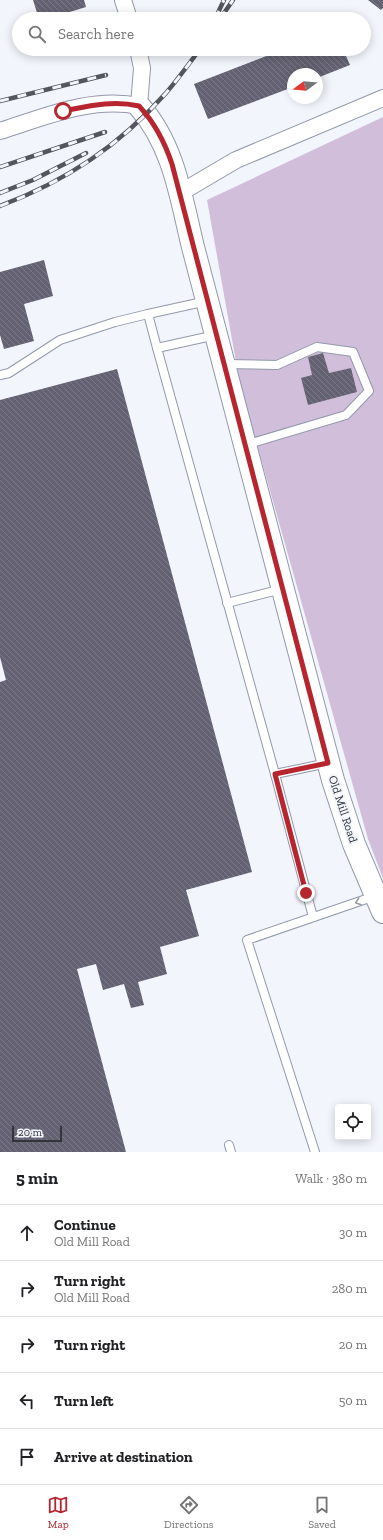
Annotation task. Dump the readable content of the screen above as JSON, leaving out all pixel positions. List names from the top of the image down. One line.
{"streets":{"street":["Old Mill Road"]},"scale_bar":"20 m","north":"left","page":{"search":"Search here","scale":"20 m","heading":["5 min","Walk · 380 m"],"list":[["Continue","Old Mill Road","30 m"],["Turn right","Old Mill Road","280 m"],["Turn right","20 m"],["Turn left","50 m"],"Arrive at destination"],"nav":["Map","Directions","Saved"]}}
